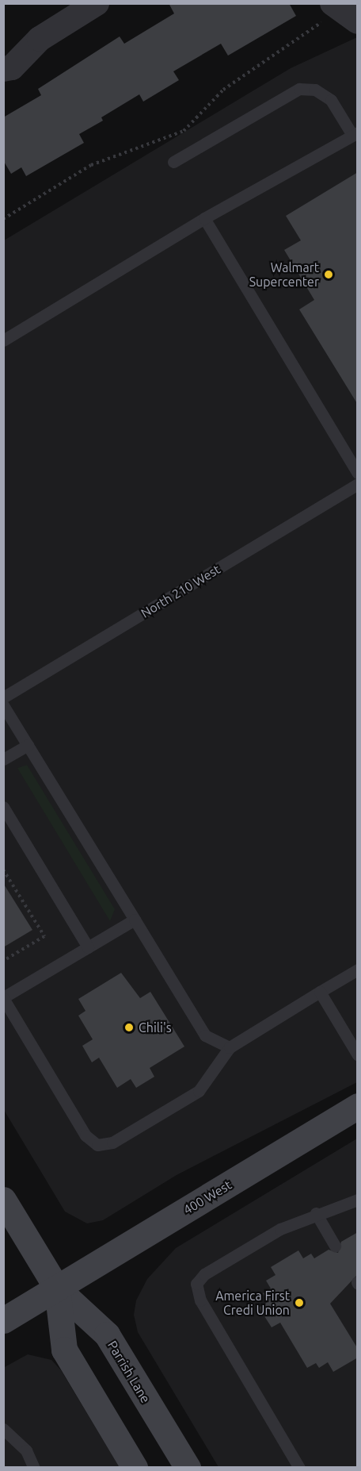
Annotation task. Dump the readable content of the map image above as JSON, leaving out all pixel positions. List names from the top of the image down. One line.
{"streets":{"main road":["400 West","Parrish Lane"],"lane":["North 210 West"]},"crossings":[["400 West","Parrish Lane"]],"places":["Walmart Supercenter","Chili's","America First Credi Union"]}
